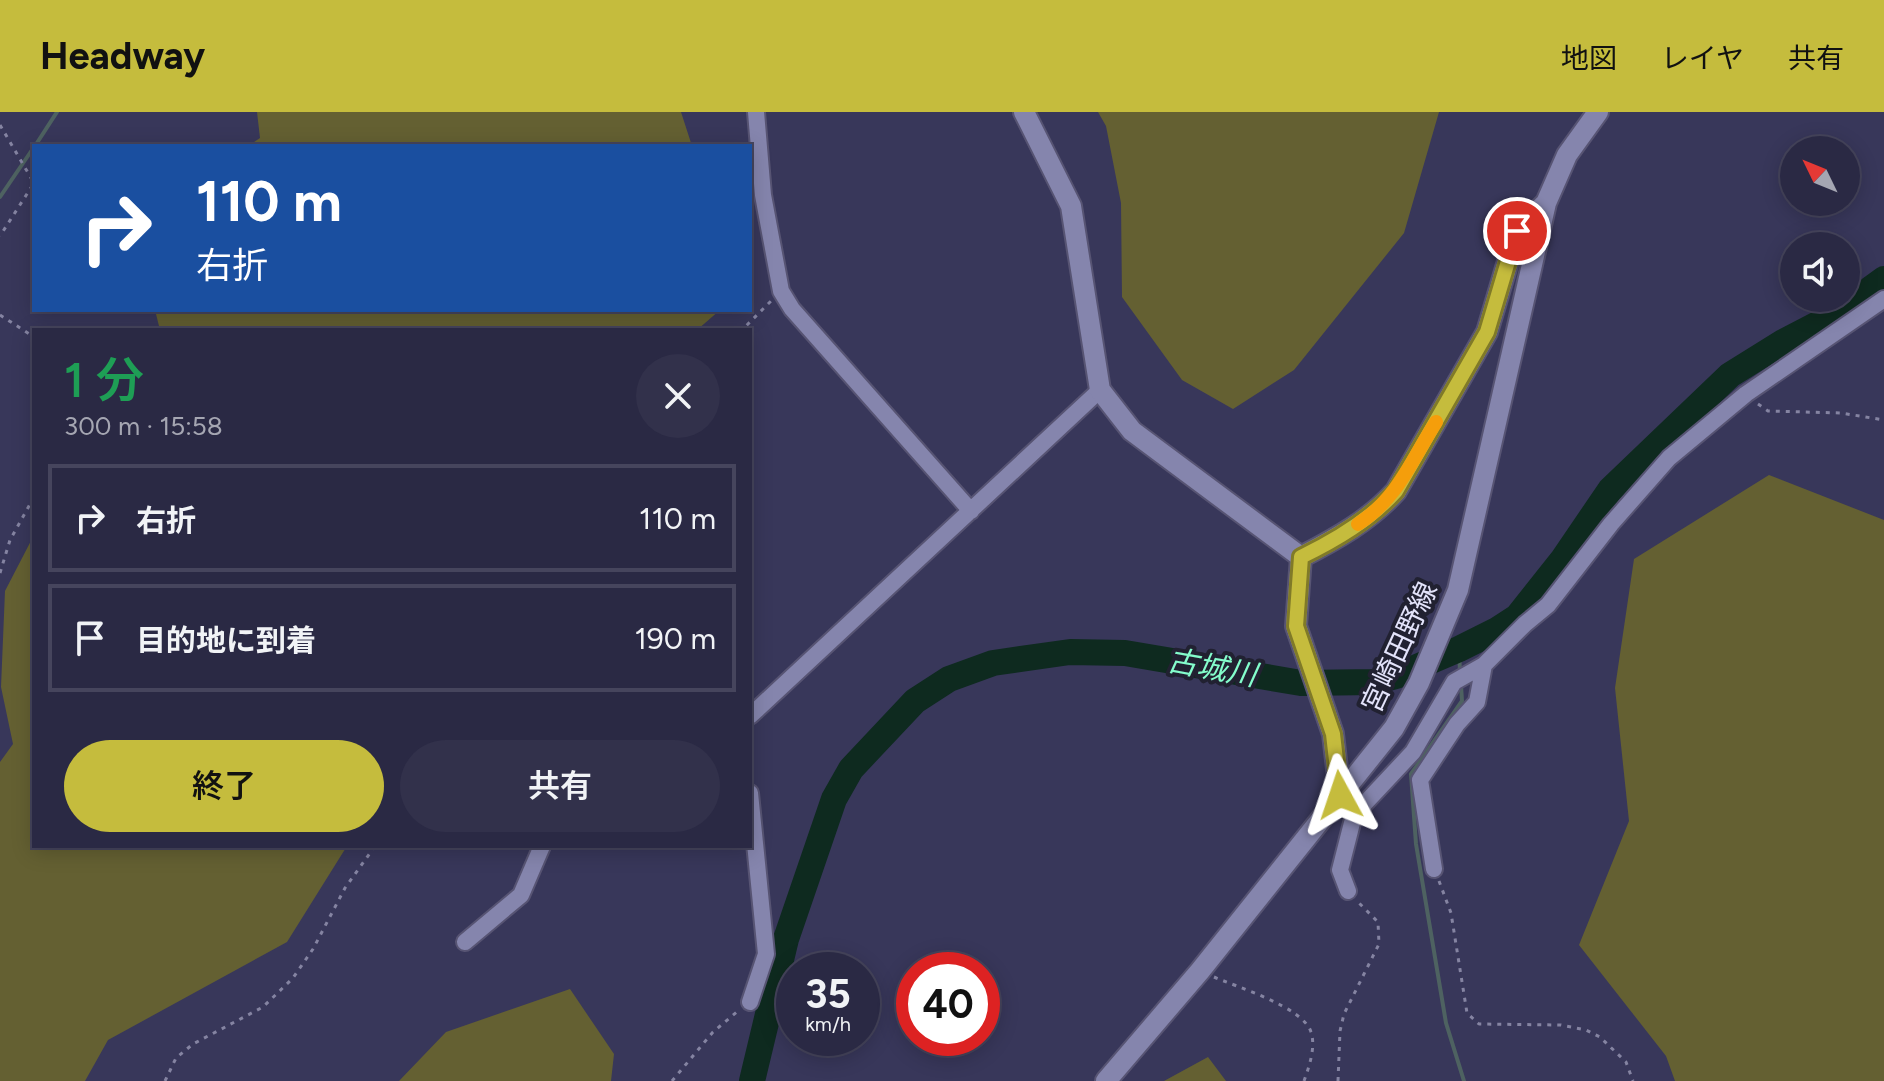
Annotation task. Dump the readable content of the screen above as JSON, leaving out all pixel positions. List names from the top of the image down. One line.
{"streets":{"street":["宮崎田野線"]},"water":["古城川"],"north":"top left","page":{"header":"Headway","nav":["地図","レイヤ","共有"],"turn":["110 m","右折"],"heading":["1 分","300 m · 15:58"],"list":[{"name":"右折","value":"110 m"},{"name":"目的地に到着","value":"190 m"}],"buttons":["終了","共有"],"speed":"35 km/h","limit":"40"}}
